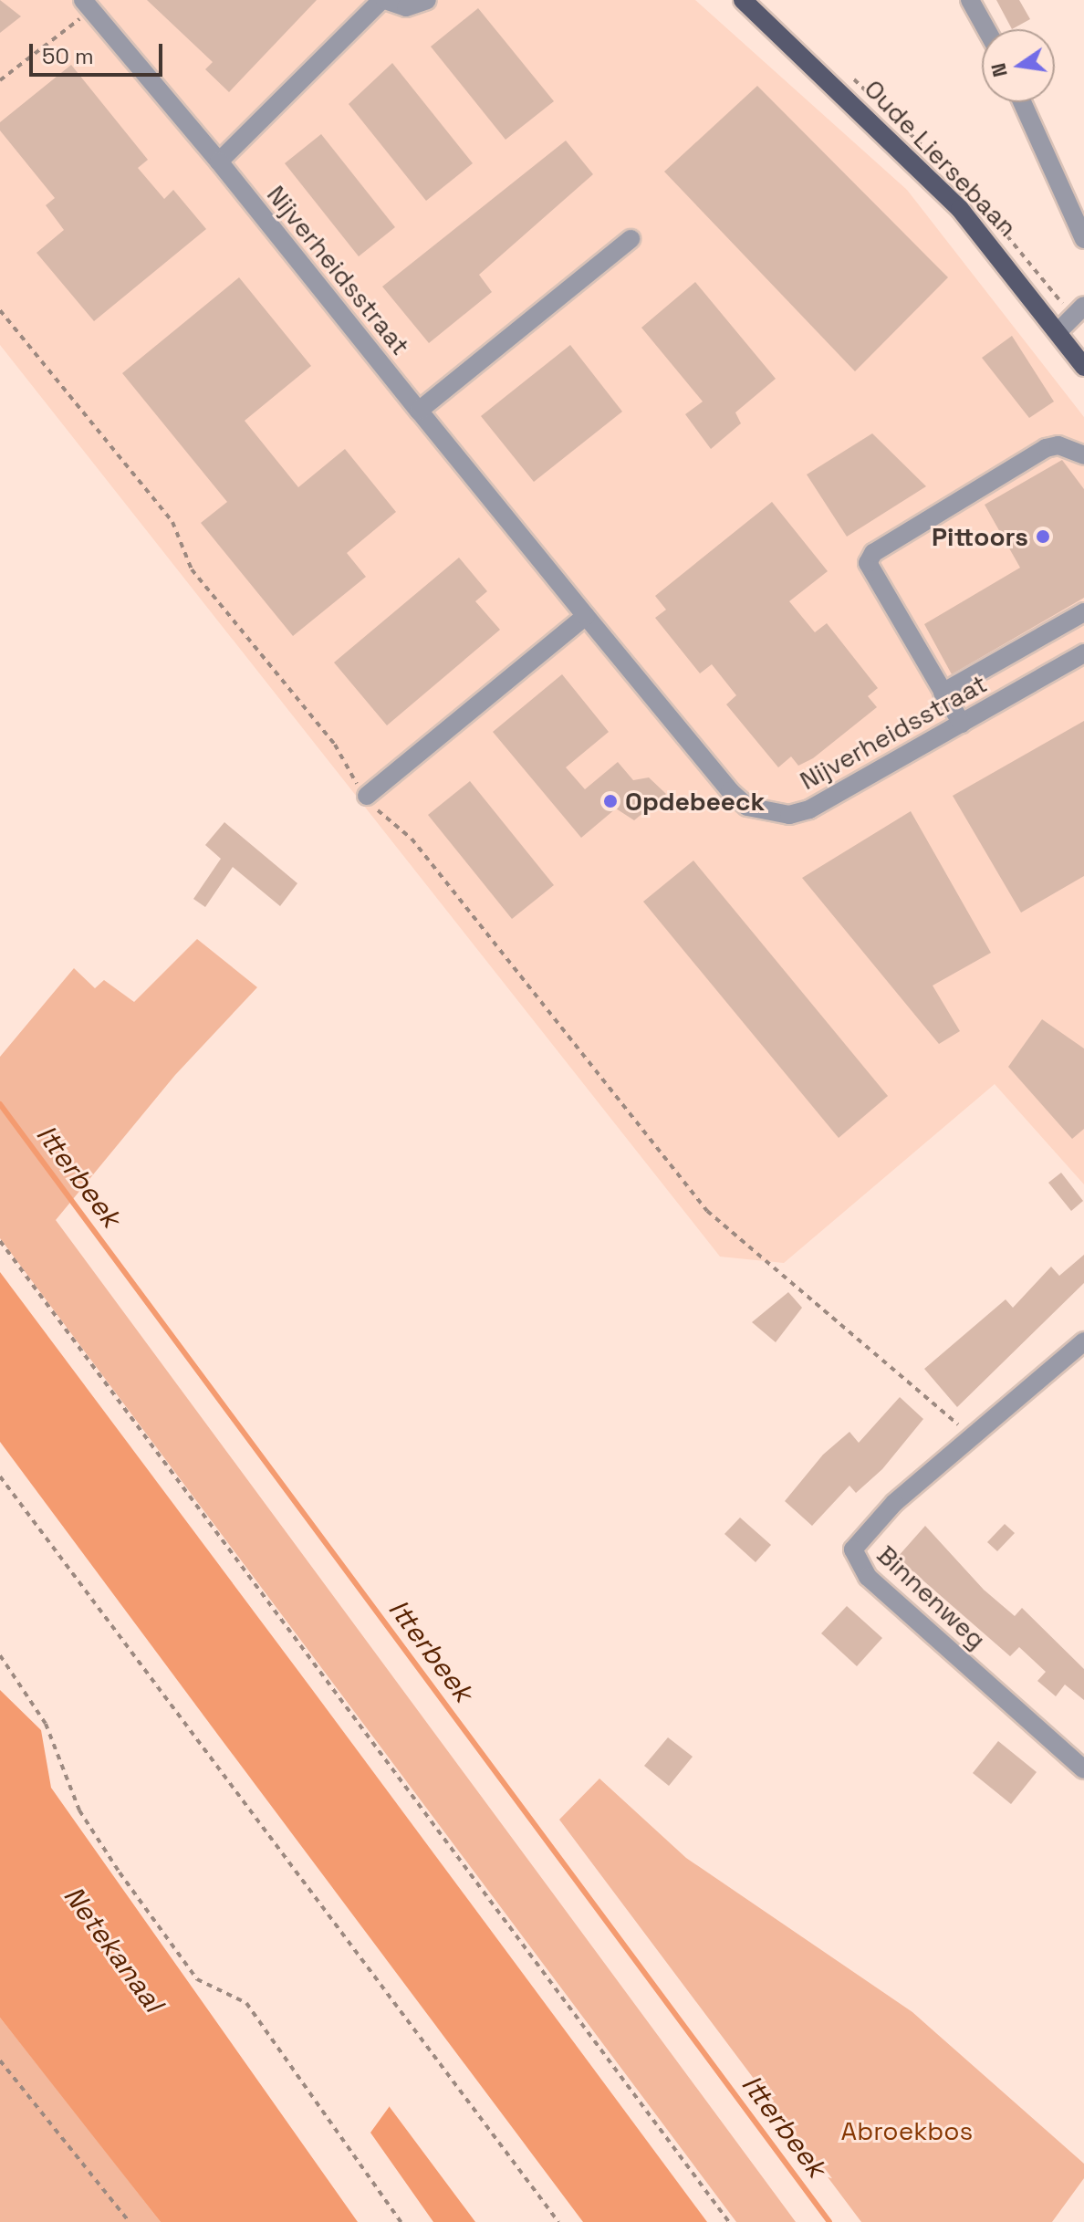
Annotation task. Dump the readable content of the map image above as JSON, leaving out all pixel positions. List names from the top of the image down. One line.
{"streets":{"main road":["Oude Liersebaan"],"street":["Nijverheidsstraat","Binnenweg"]},"water":["Itterbeek","Netekanaal"],"parks":["Abroekbos"],"places":["Pittoors","Opdebeeck"],"scale_bar":"50 m","north":"left"}
